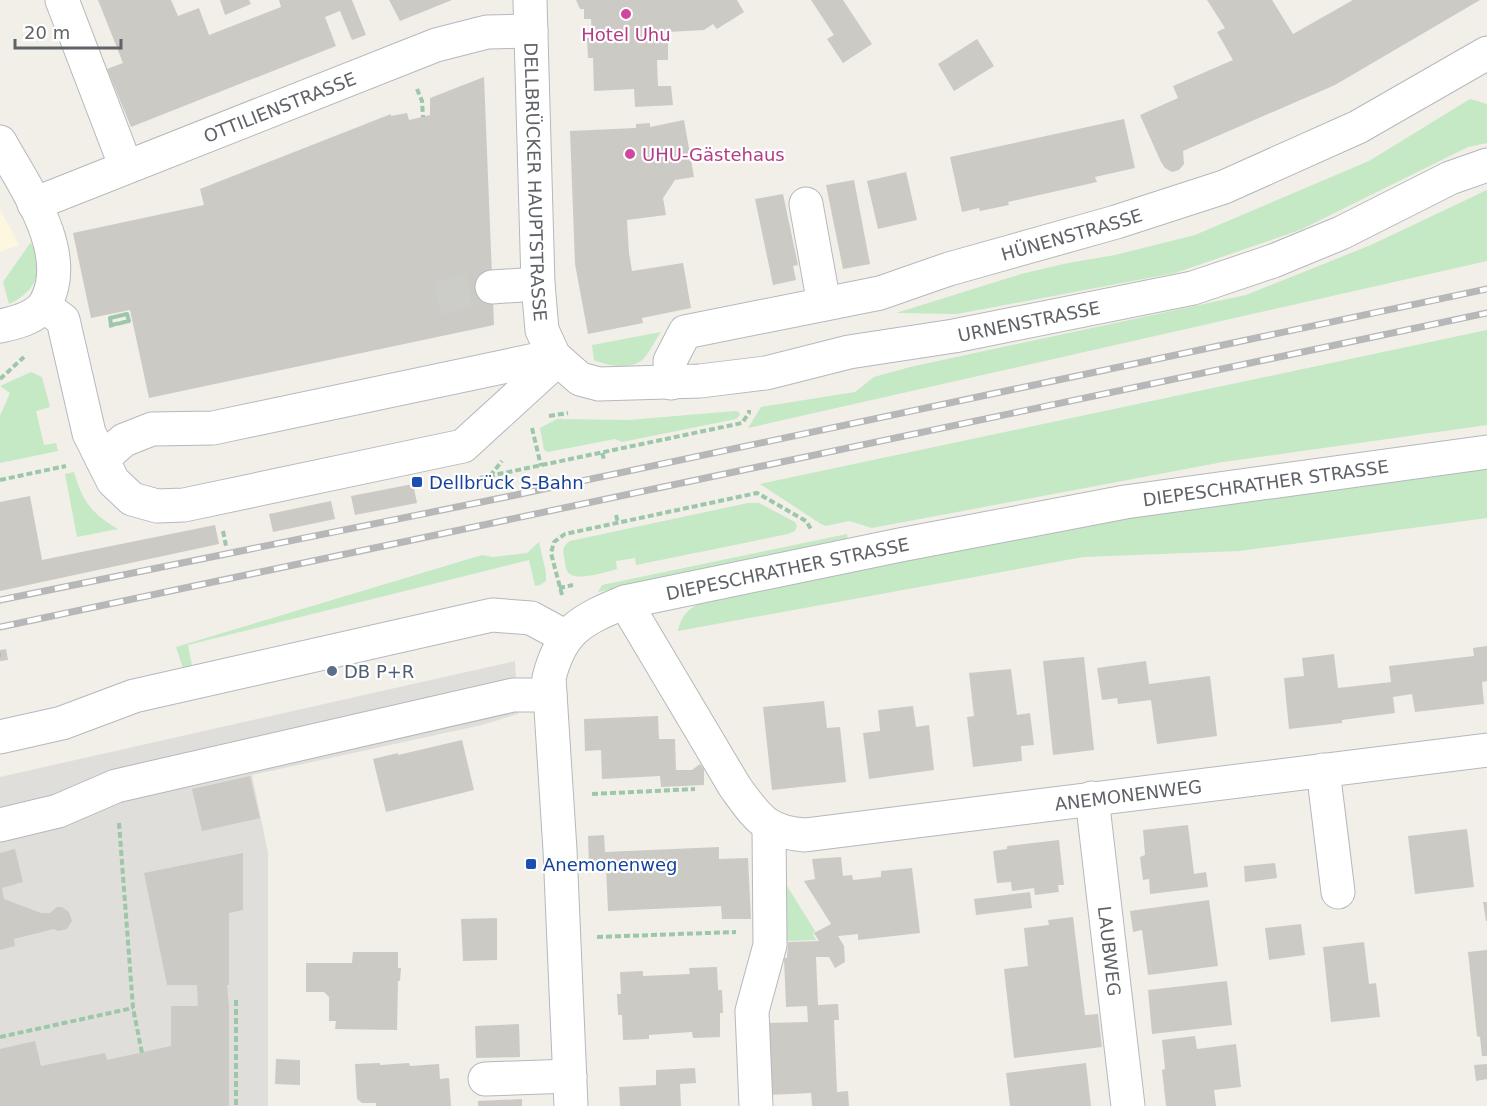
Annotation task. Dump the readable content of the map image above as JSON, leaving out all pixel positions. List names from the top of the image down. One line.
{"streets":{"street":["OTTILIENSTRASSE","DELLBRÜCKER HAUPTSTRASSE","HÜNENSTRASSE","URNENSTRASSE","DIEPESCHRATHER STRASSE","ANEMONENWEG","LAUBWEG"]},"crossings":[["OTTILIENSTRASSE","DELLBRÜCKER HAUPTSTRASSE"],["DELLBRÜCKER HAUPTSTRASSE","URNENSTRASSE"],["HÜNENSTRASSE","URNENSTRASSE"],["ANEMONENWEG","LAUBWEG"]],"places":{"other":["Hotel Uhu","UHU-Gästehaus","DB P+R"],"transit":["Dellbrück S-Bahn","Anemonenweg"]},"scale_bar":"20 m"}
